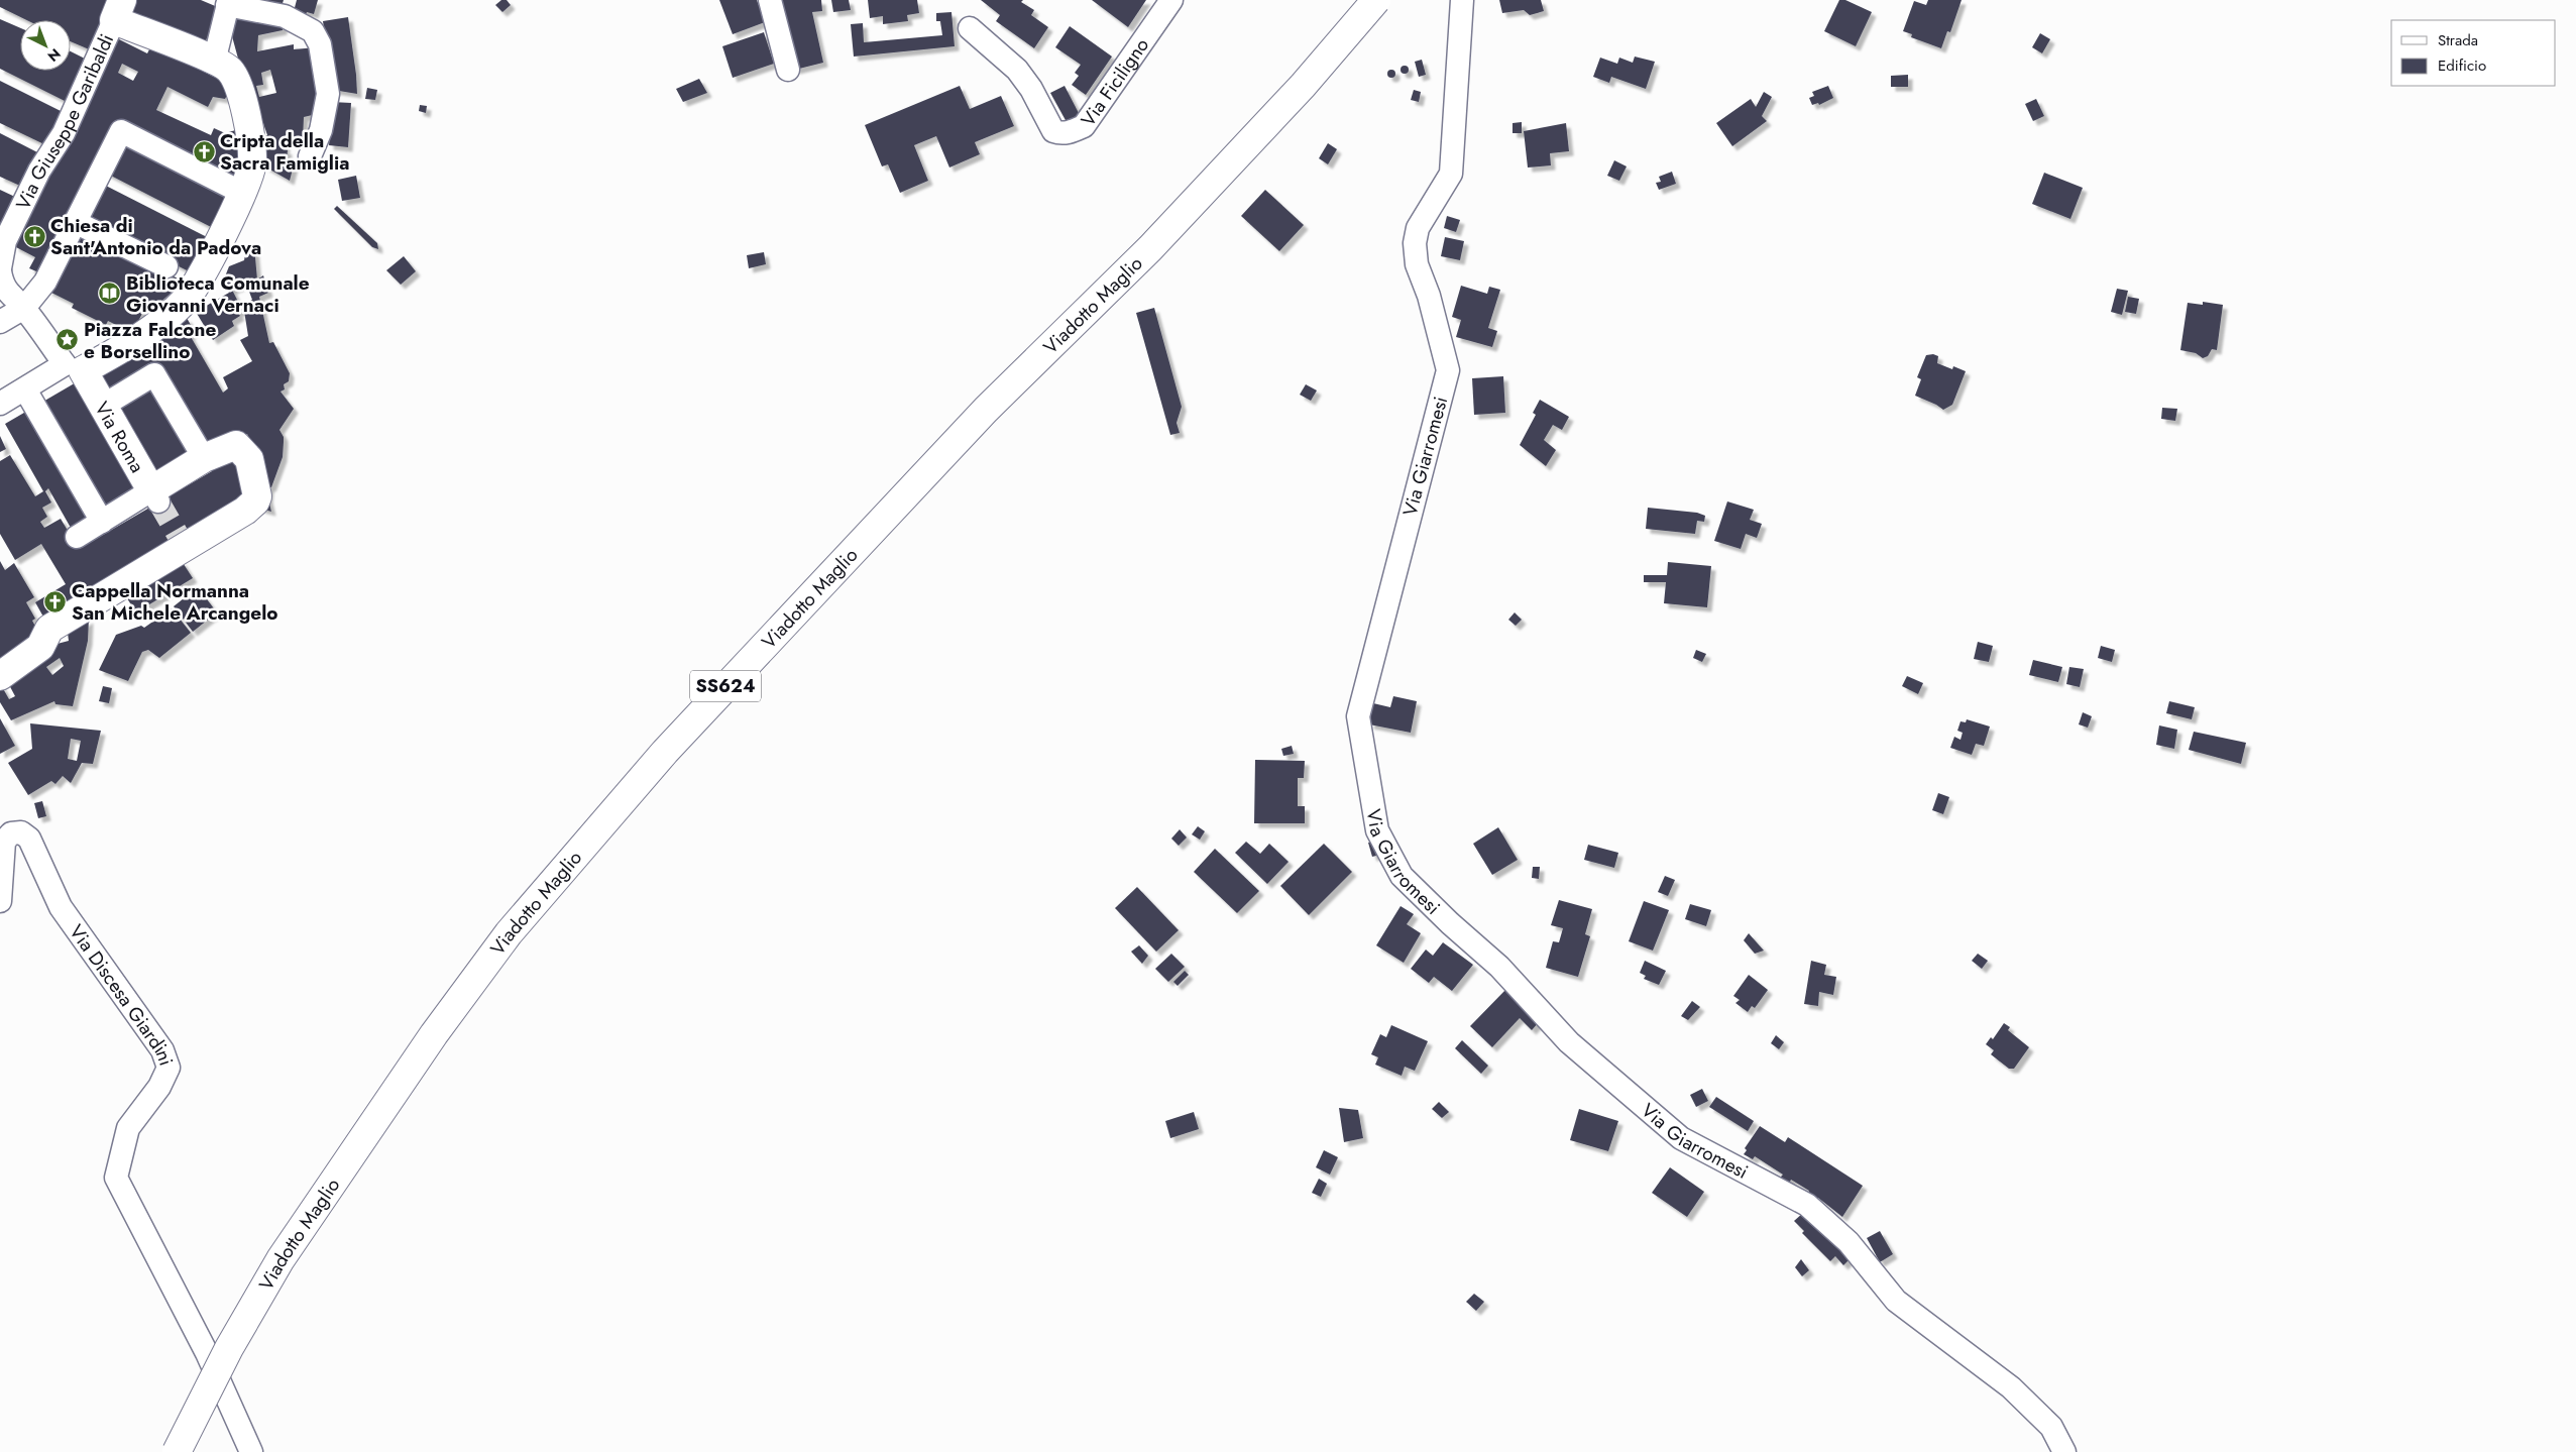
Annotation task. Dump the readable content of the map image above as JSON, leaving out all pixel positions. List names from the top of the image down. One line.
{"streets":{"main road":["Viadotto Maglio","Via Roma","SS624"],"street":["Via Ficiligno","Via Giuseppe Garibaldi","Via Giarromesi","Via Discesa Giardini"]},"places":{"church":["Cripta della Sacra Famiglia","Chiesa di Sant'Antonio da Padova","Cappella Normanna San Michele Arcangelo"],"library":["Biblioteca Comunale Giovanni Vernaci"],"place":["Piazza Falcone e Borsellino"]},"legend":["Strada","Edificio"],"north":"bottom right"}
